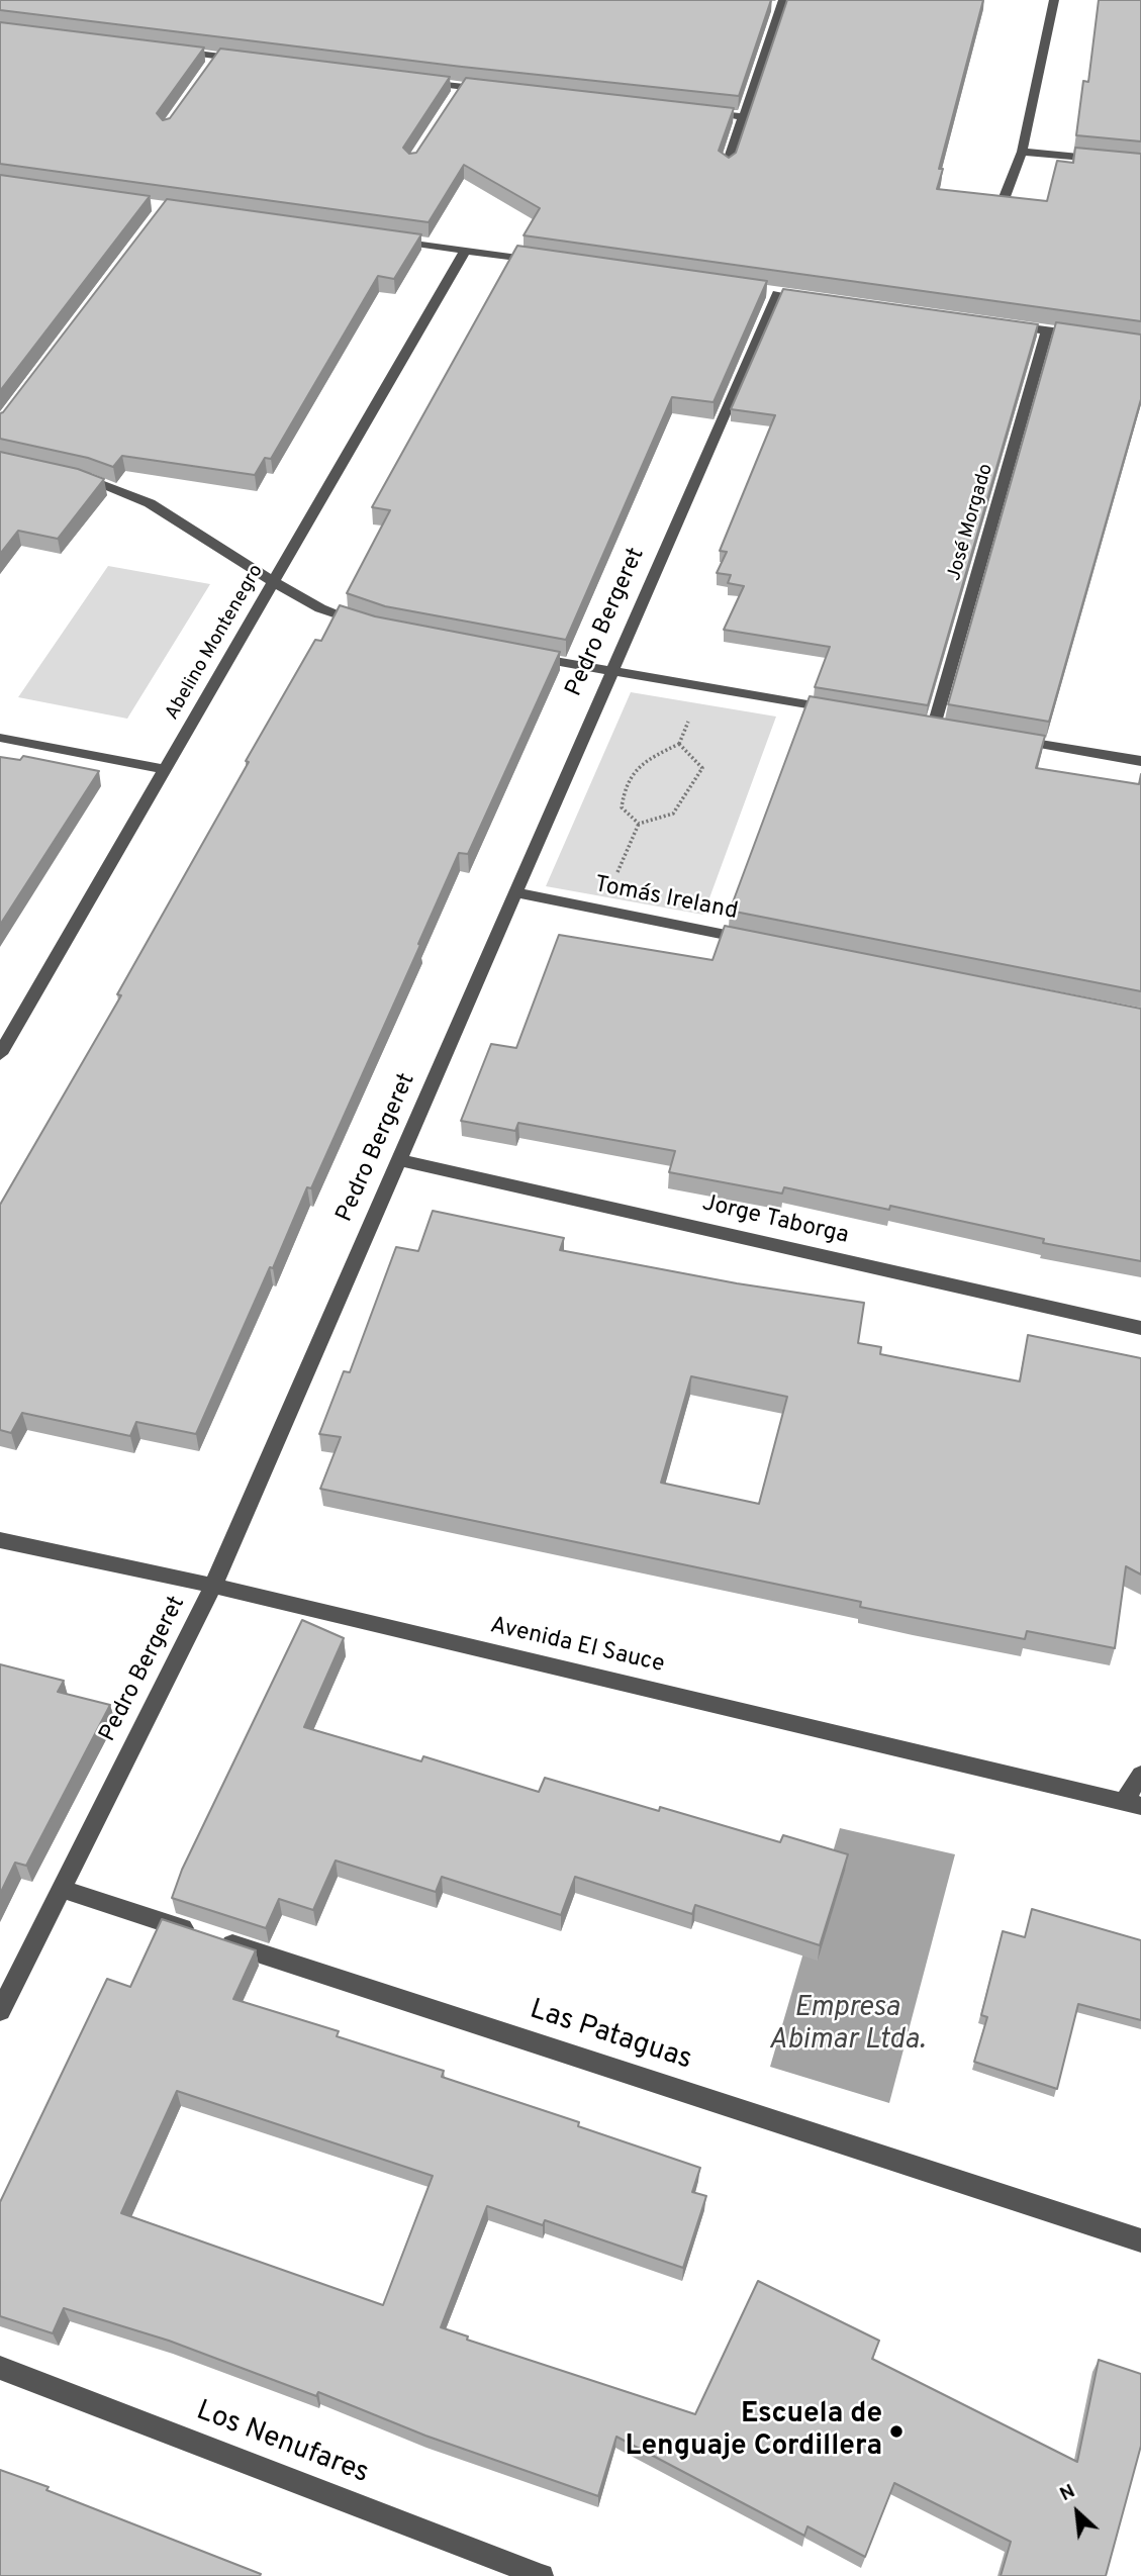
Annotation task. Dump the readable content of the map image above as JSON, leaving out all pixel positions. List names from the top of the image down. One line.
{"streets":{"street":["José Morgado","Pedro Bergeret","Abelino Montenegro","Tomás Ireland","Jorge Taborga","Avenida El Sauce","Las Pataguas","Los Nenufares"]},"crossings":[["Pedro Bergeret","Tomás Ireland"],["Pedro Bergeret","Jorge Taborga"],["Pedro Bergeret","Avenida El Sauce"],["Pedro Bergeret","Las Pataguas"]],"water":["Empresa Abimar Ltda."],"places":["Escuela de Lenguaje Cordillera"],"north":"top left"}
